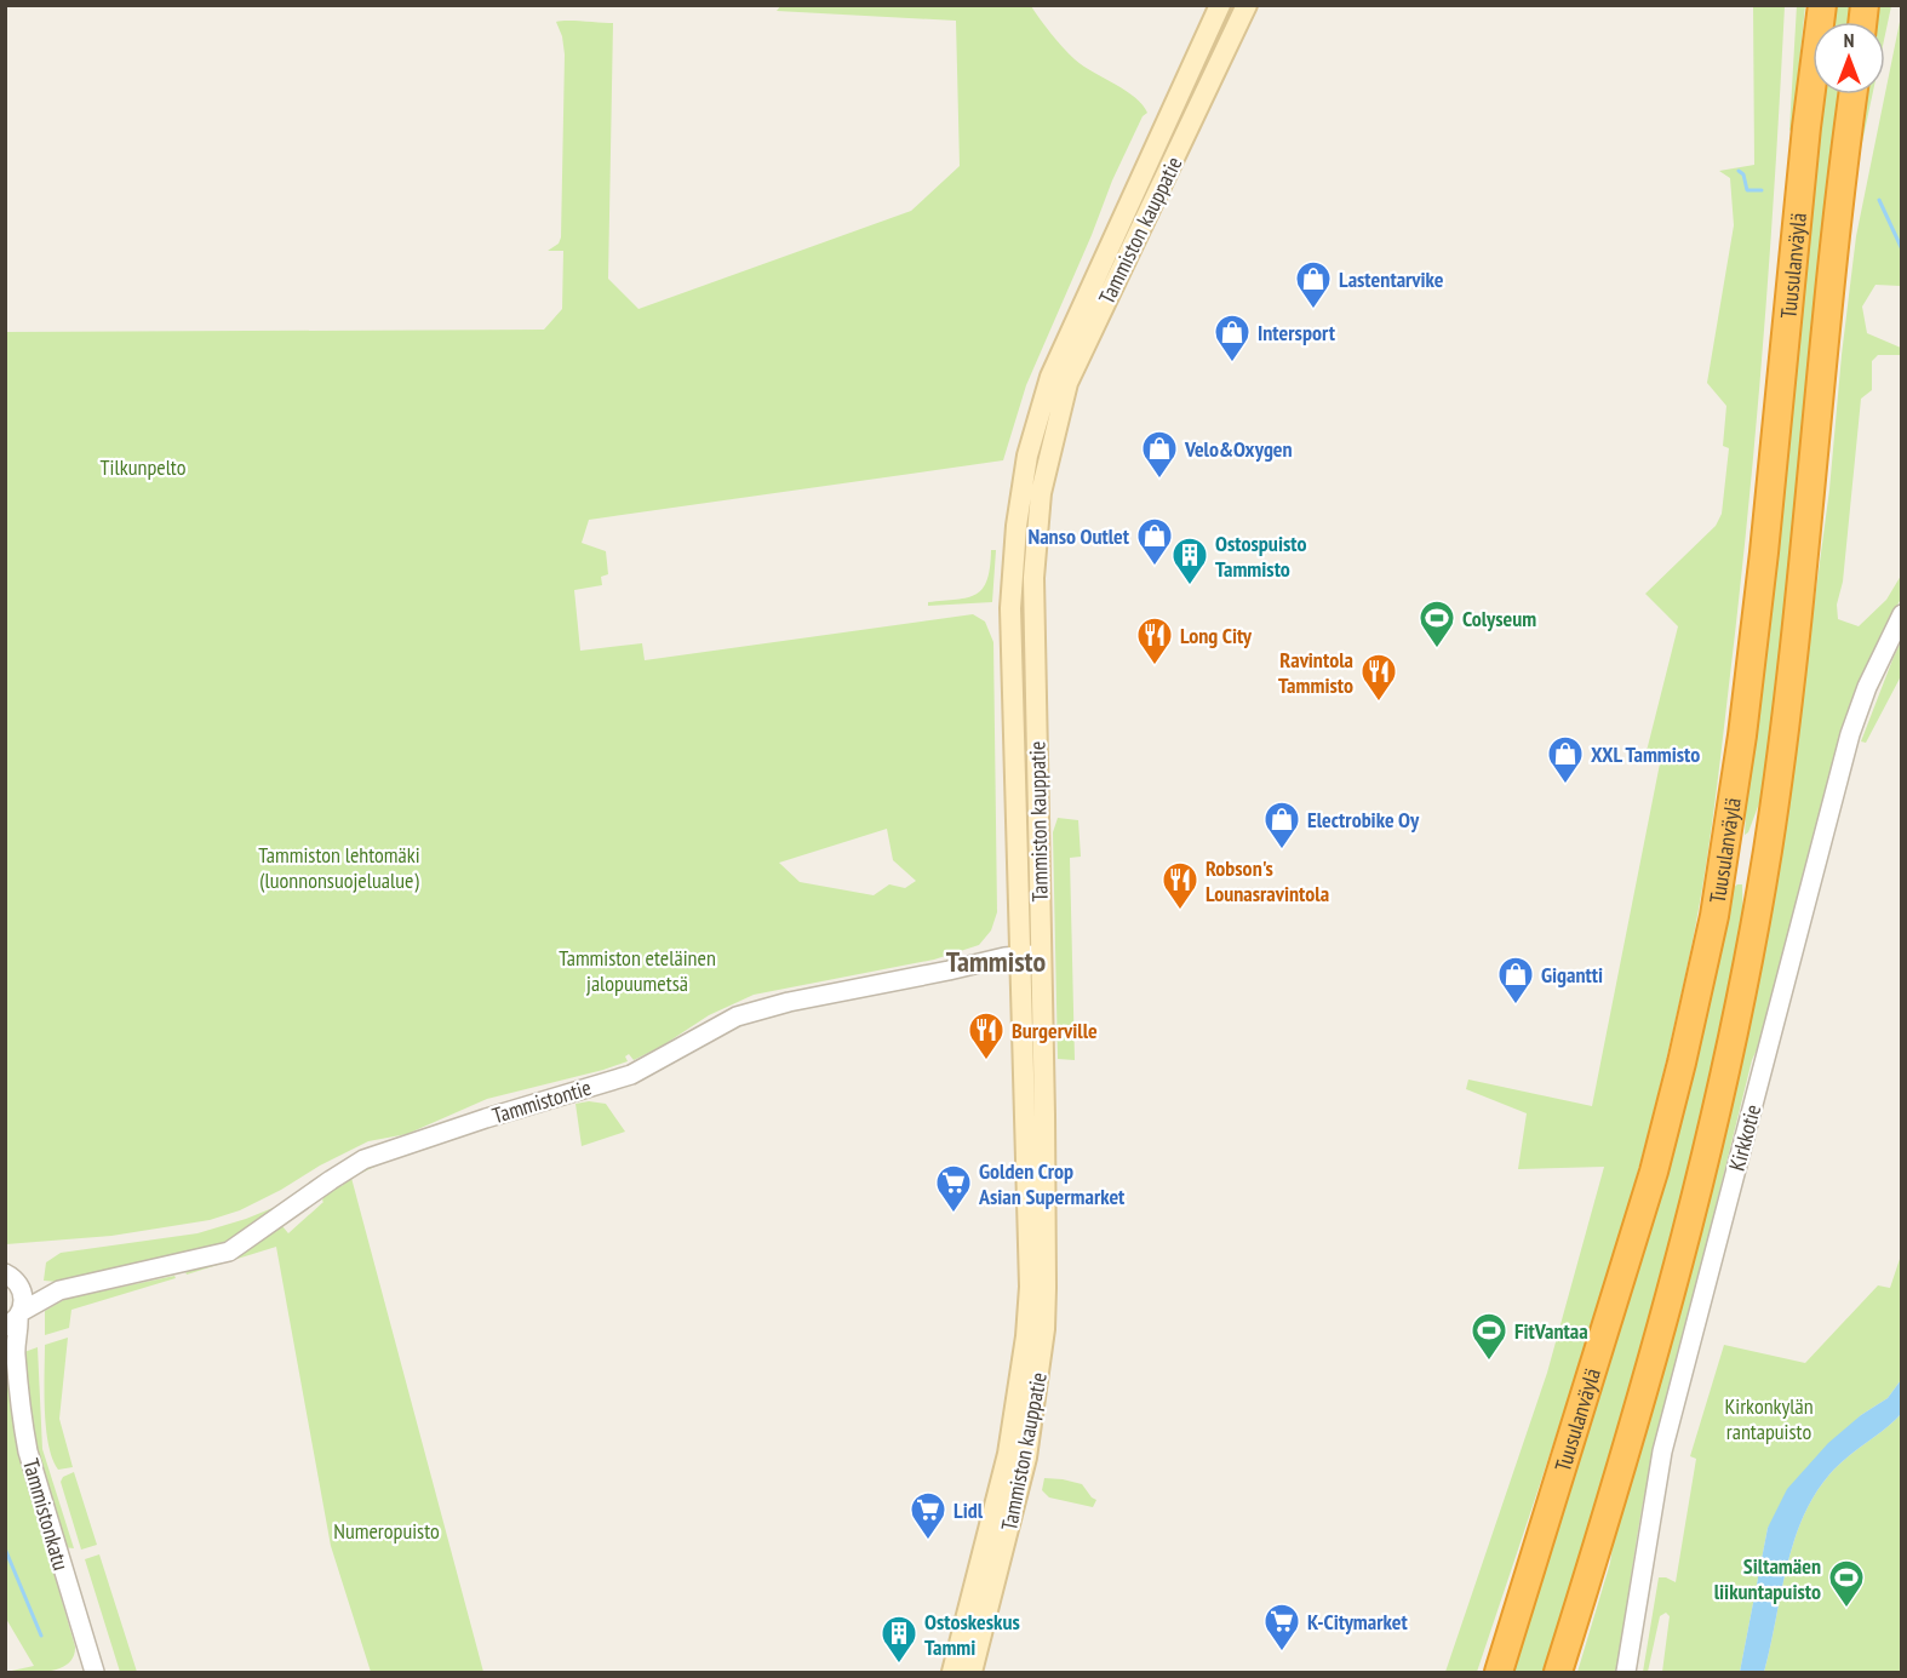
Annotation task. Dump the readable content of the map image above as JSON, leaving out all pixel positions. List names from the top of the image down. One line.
{"streets":{"highway":["Tuusulanväylä"],"main road":["Tammiston kauppatie"],"street":["Tammistontie","Kirkkotie","Tammistonkatu"]},"crossings":[["Tammiston kauppatie","Tammistontie"],["Tammistontie","Tammistonkatu"]],"districts":["Tammisto"],"parks":["Tilkunpelto","Tammiston lehtomäki (luonnonsuojelualue)","Tammiston eteläinen jalopuumetsä","Kirkonkylän rantapuisto","Numeropuisto"],"places":{"shop":["Lastentarvike","Intersport","Velo&Oxygen","Nanso Outlet","XXL Tammisto","Electrobike Oy","Gigantti"],"building":["Ostospuisto Tammisto","Ostoskeskus Tammi"],"sports":["Colyseum","FitVantaa","Siltamäen liikuntapuisto"],"restaurant":["Long City","Ravintola Tammisto","Robson's Lounasravintola","Burgerville"],"supermarket":["Golden Crop Asian Supermarket","Lidl","K-Citymarket"]},"north":"top"}
